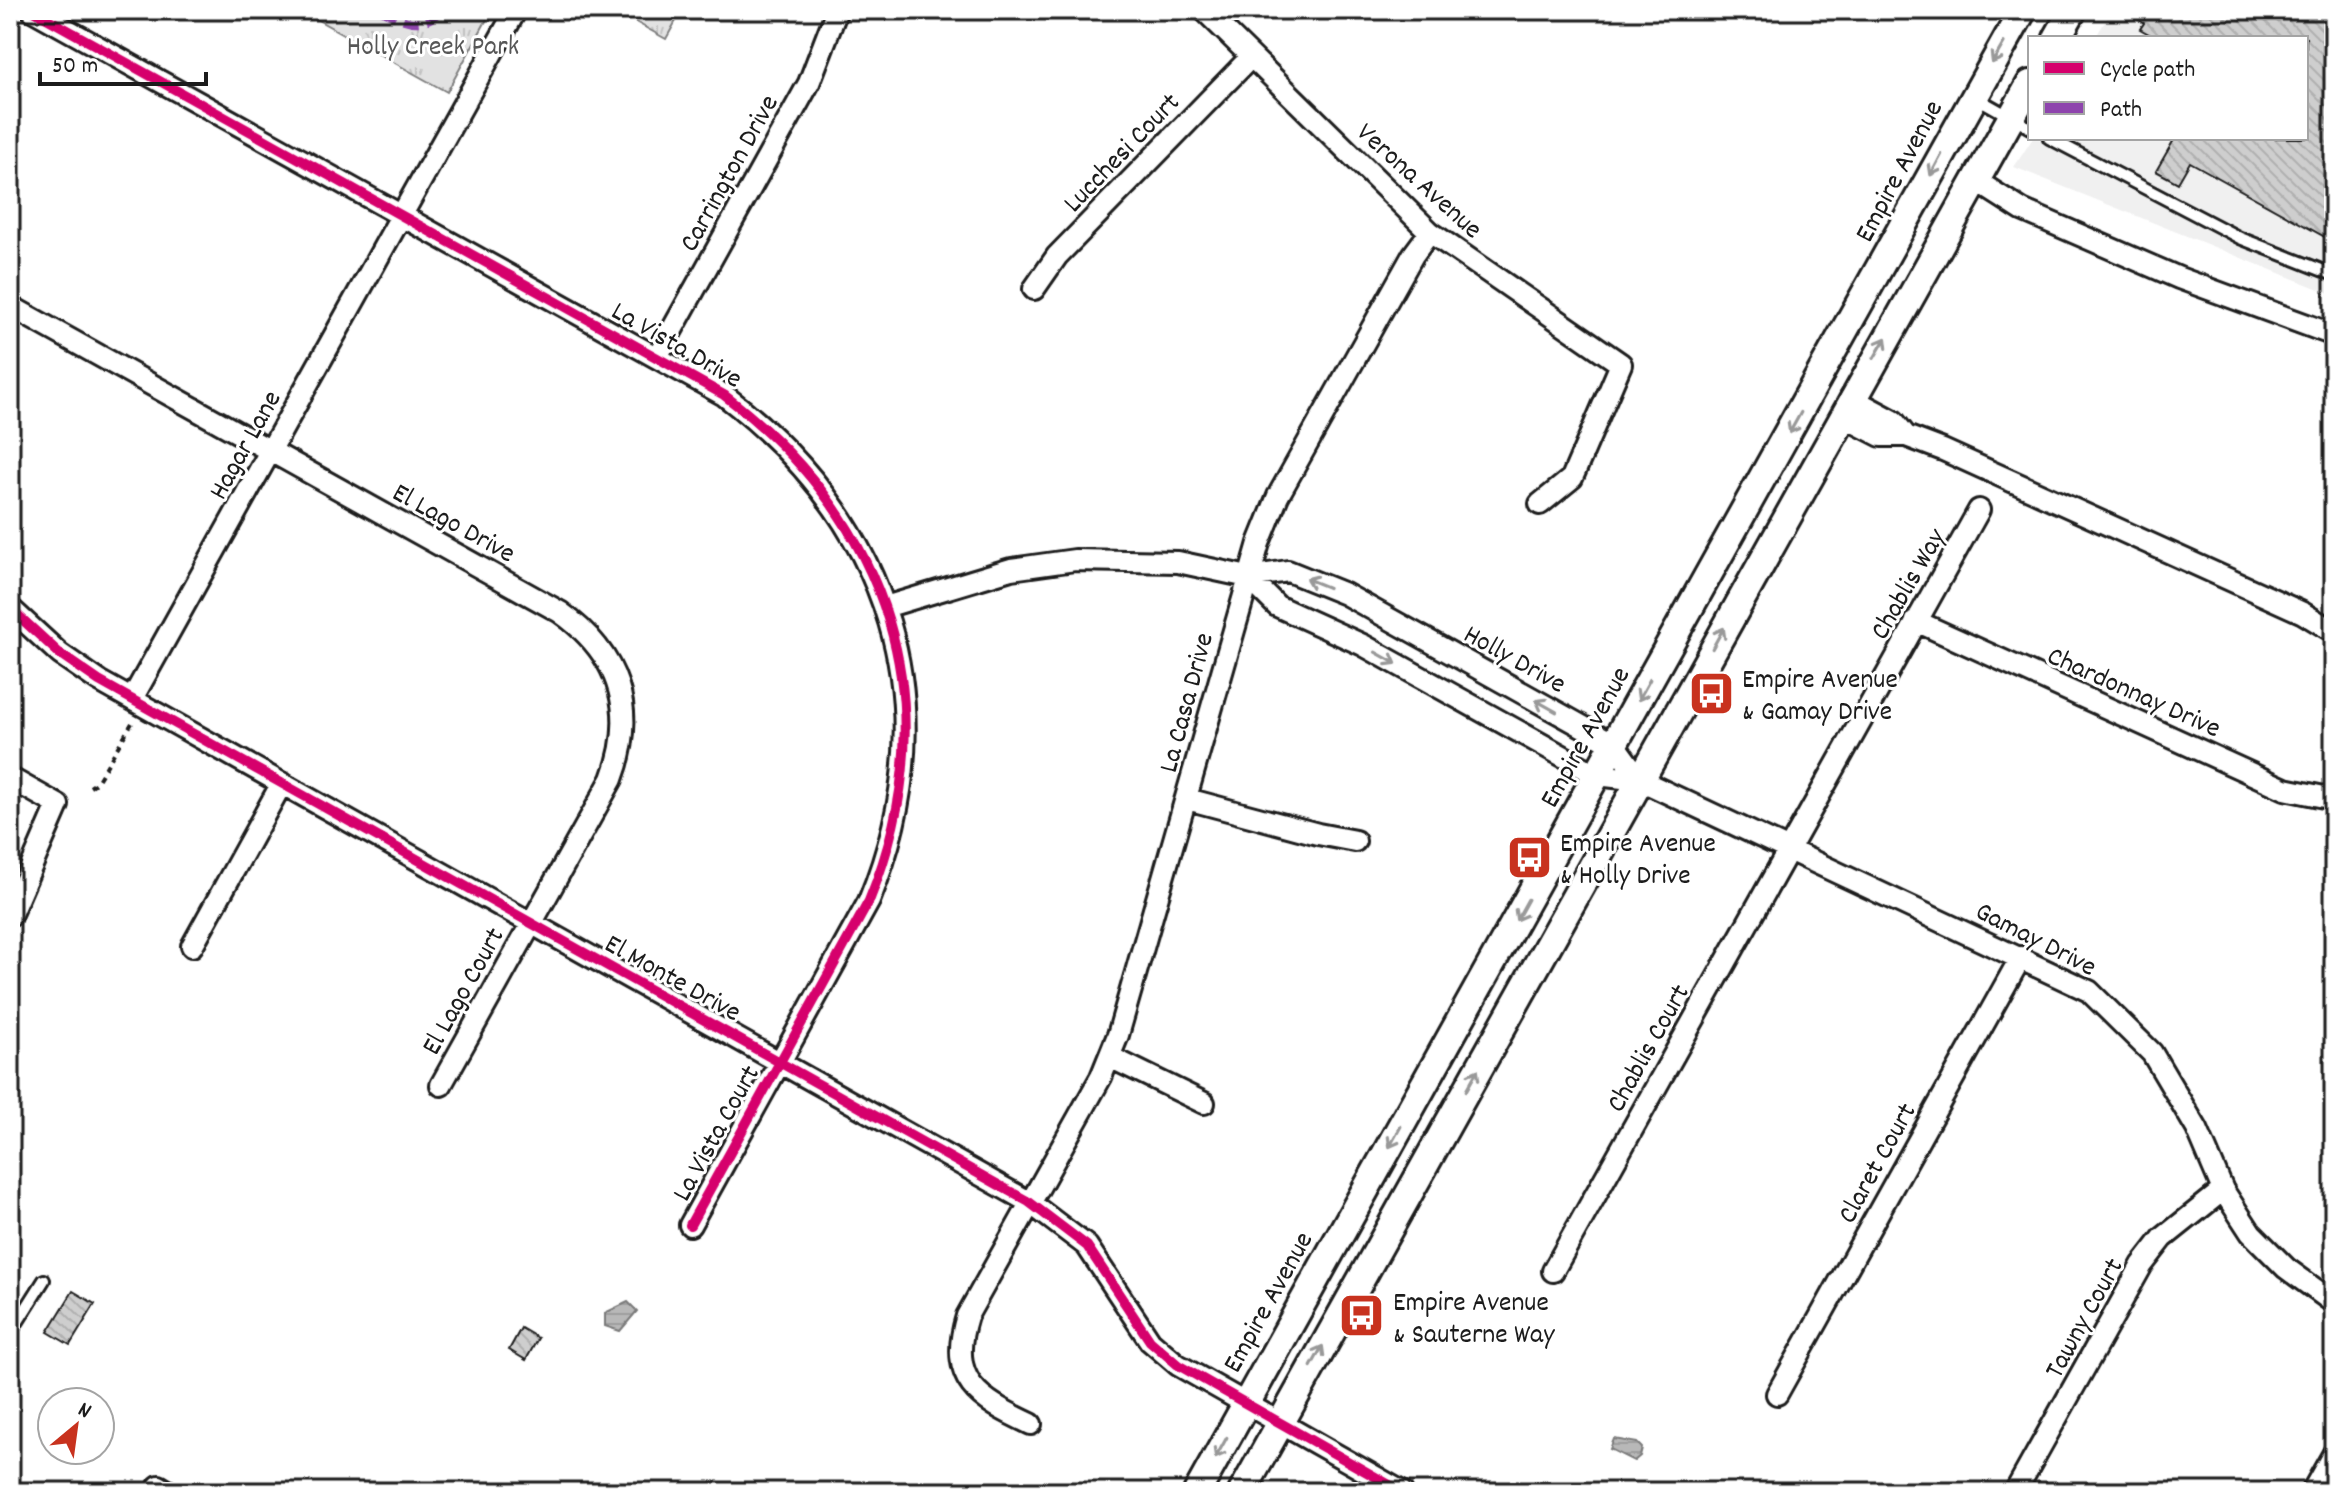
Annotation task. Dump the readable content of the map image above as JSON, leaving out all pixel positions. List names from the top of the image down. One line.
{"streets":{"main road":["Empire Avenue"],"street":["Lucchesi Court","Carrington Drive","Verona Avenue","La Vista Drive","Hagar Lane","El Lago Drive","Chablis Way","Holly Drive","Chardonnay Drive","La Casa Drive","Gamay Drive","El Monte Drive","El Lago Court","Chablis Court","La Vista Court","Claret Court","Tawny Court"]},"crossings":[["Lucchesi Court","Verona Avenue"],["Empire Avenue","Holly Drive"],["Empire Avenue","El Monte Drive"],["Carrington Drive","La Vista Drive"],["Verona Avenue","La Casa Drive"],["La Vista Drive","Hagar Lane"],["La Vista Drive","Holly Drive"],["La Vista Drive","El Monte Drive"],["La Vista Drive","La Vista Court"],["Hagar Lane","El Lago Drive"],["Hagar Lane","El Monte Drive"],["El Lago Drive","El Monte Drive"],["El Lago Drive","El Lago Court"],["Chablis Way","Chardonnay Drive"],["Chablis Way","Gamay Drive"],["Chablis Way","Chablis Court"],["Holly Drive","La Casa Drive"],["Holly Drive","Gamay Drive"],["La Casa Drive","El Monte Drive"],["Gamay Drive","Chablis Court"],["Gamay Drive","Claret Court"],["Gamay Drive","Tawny Court"],["El Monte Drive","El Lago Court"],["El Monte Drive","La Vista Court"]],"parks":["Holly Creek Park"],"places":{"bus stop":["Empire Avenue & Gamay Drive","Empire Avenue & Holly Drive","Empire Avenue & Sauterne Way"]},"legend":["Cycle path","Path"],"scale_bar":"50 m","north":"top right"}
